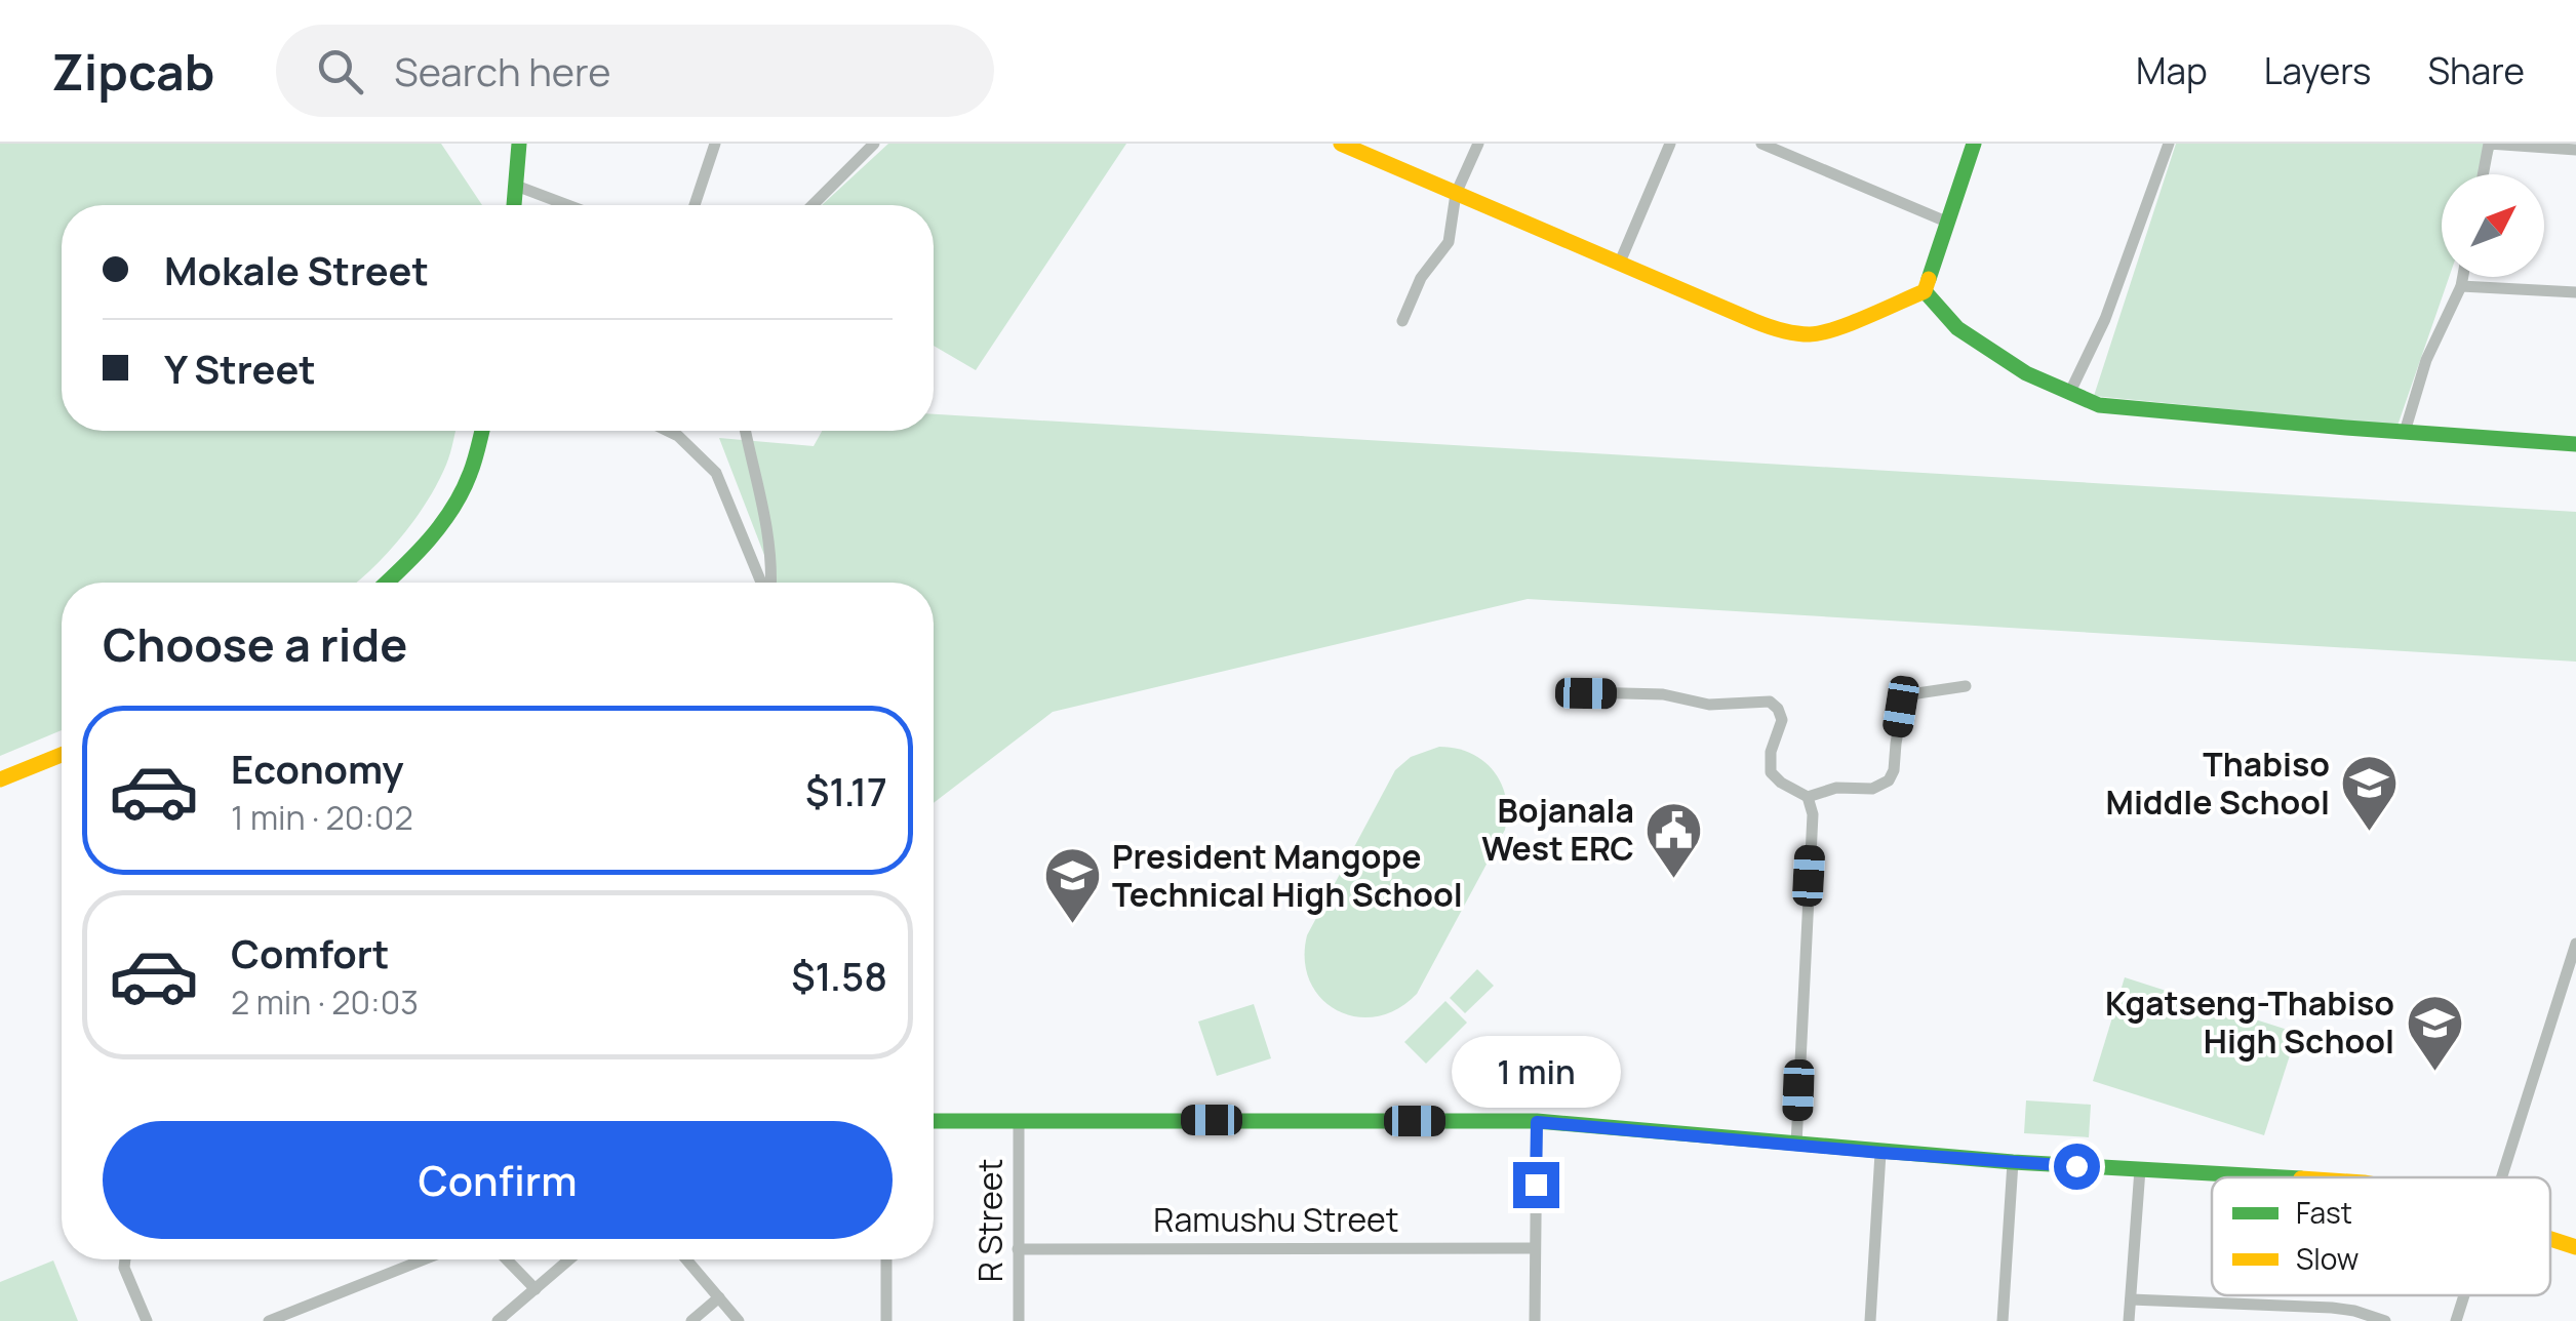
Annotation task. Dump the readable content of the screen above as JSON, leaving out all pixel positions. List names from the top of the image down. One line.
{"streets":{"street":["R Street","Ramushu Street"]},"crossings":[["R Street","Ramushu Street"]],"places":{"school or university":["Thabiso Middle School","President Mangope Technical High School","Kgatseng-Thabiso High School"],"public building":["Bojanala West ERC"]},"legend":["Fast","Slow"],"north":"top right","page":{"header":"Zipcab","search":"Search here","nav":["Map","Layers","Share"],"banner":["Mokale Street","Y Street"],"heading":"Choose a ride","list":[{"name":"Economy","note":"1 min · 20:02","value":"$1.17"},{"name":"Comfort","note":"2 min · 20:03","value":"$1.58"}],"bubble":"1 min","buttons":"Confirm"}}
